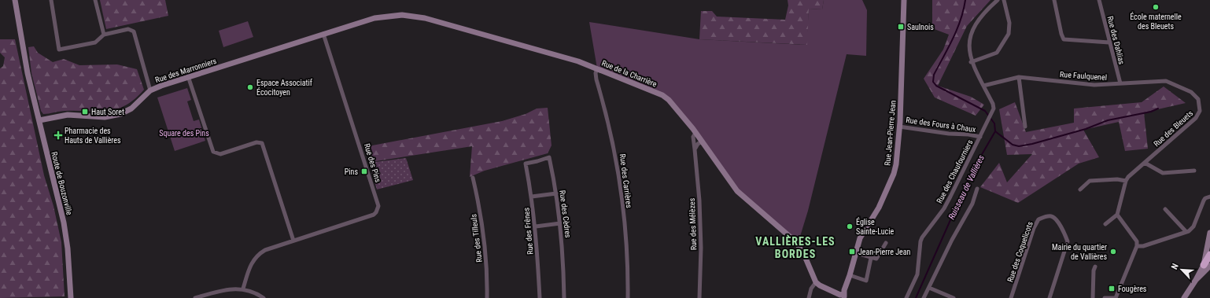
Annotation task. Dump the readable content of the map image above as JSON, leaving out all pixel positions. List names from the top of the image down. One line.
{"streets":{"street":["Rue des Dahlias","Rue des Marronniers","Rue de la Charrière","Rue Faulquenel","Rue des Fours à Chaux","Rue des Bleuets","Rue Jean-Pierre Jean","Rue des Pins","Rue des Chaufourniers","Rue des Carrières","Route de Bouzonville","Rue des Cèdres","Rue des Mélèzes","Rue des Frênes","Rue des Tilleuls","Rue des Coquelicots"]},"crossings":[["Rue des Dahlias","Rue Faulquenel"],["Rue des Marronniers","Rue de la Charrière"],["Rue des Marronniers","Rue des Pins"],["Rue des Marronniers","Route de Bouzonville"],["Rue de la Charrière","Rue des Pins"],["Rue de la Charrière","Rue des Carrières"],["Rue de la Charrière","Rue des Mélèzes"],["Rue Faulquenel","Rue des Bleuets"],["Rue Faulquenel","Rue des Chaufourniers"],["Rue des Fours à Chaux","Rue Jean-Pierre Jean"],["Rue des Fours à Chaux","Rue des Chaufourniers"],["Rue des Cèdres","Rue des Frênes"]],"districts":["VALLIÈRES-LES BORDES"],"water":["Ruisseau de Vallières"],"parks":["Square des Pins"],"places":{"other":["École maternelle des Bleuets","Espace Associatif Écocitoyen","Église Sainte-Lucie","Mairie du quartier de Vallières"],"transit":["Saulnois","Haut Soret","Pins","Jean-Pierre Jean","Fougères"],"health":["Pharmacie des Hauts de Vallières"]},"north":"top left"}
